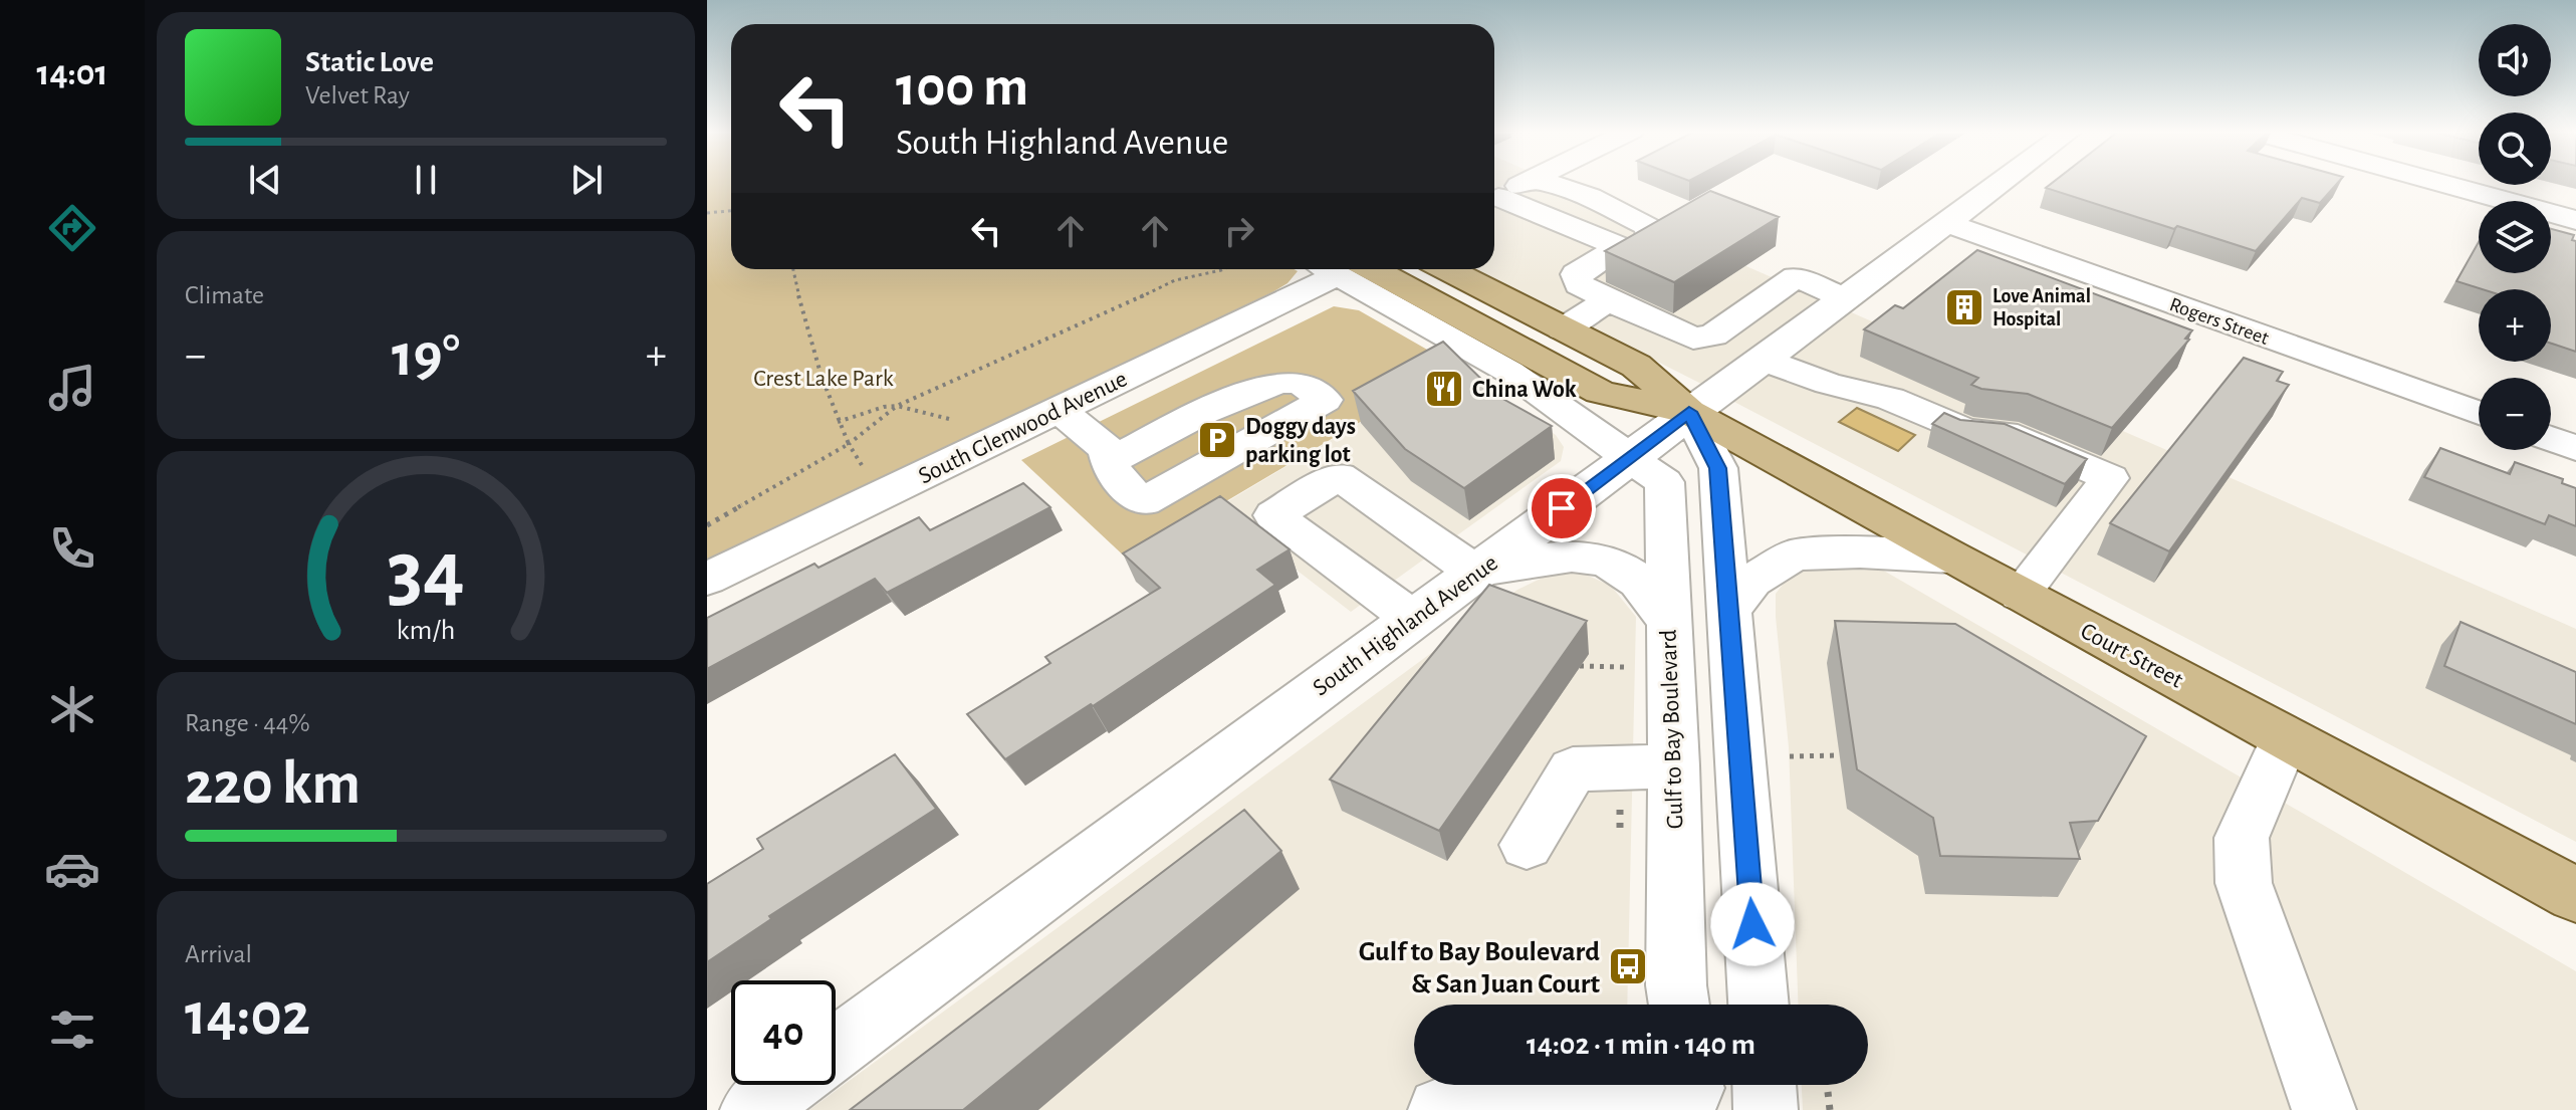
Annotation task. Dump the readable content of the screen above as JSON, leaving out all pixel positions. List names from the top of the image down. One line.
{"streets":{"main road":["Court Street"],"street":["Rogers Street","South Glenwood Avenue","South Highland Avenue","Gulf to Bay Boulevard"]},"crossings":[["Rogers Street","South Highland Avenue"],["South Highland Avenue","Court Street"],["South Highland Avenue","Gulf to Bay Boulevard"]],"parks":["Crest Lake Park"],"places":{"building":["Love Animal Hospital"],"restaurant":["China Wok"],"parking":["Doggy days parking lot"],"bus stop":["Gulf to Bay Boulevard & San Juan Court"]},"page":{"tabs":"14:01","map_buttons":["+","−"],"turn":["100 m","South Highland Avenue"],"song":["Static Love","Velvet Ray"],"tile":["Climate",["Range · 44%","220 km"],["Arrival","14:02"]],"heat":["−","19°","+"],"limit":"40","trip":"14:02 · 1 min · 140 m","gauge":["34","km/h"]}}
